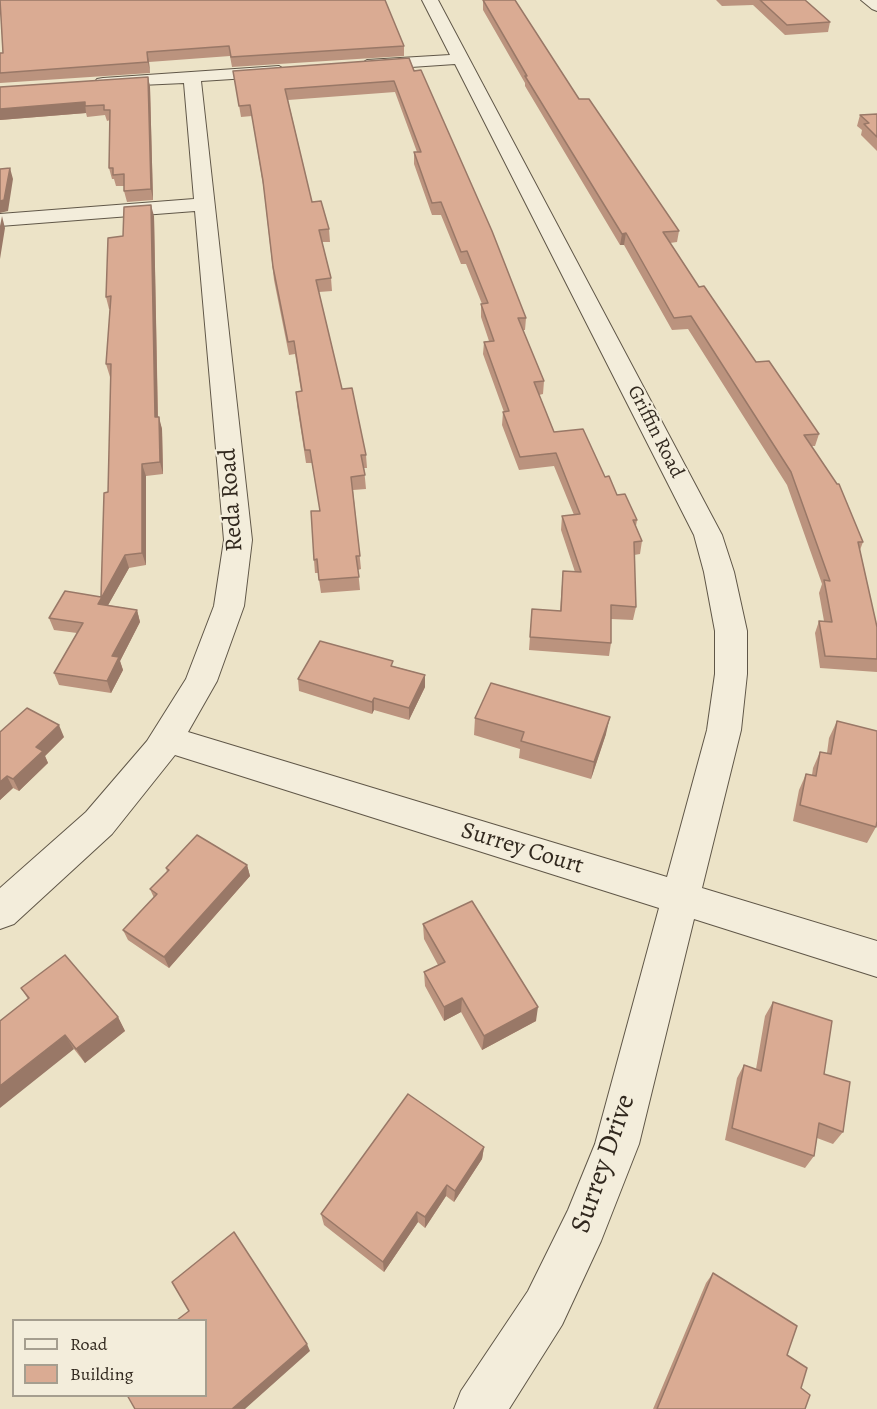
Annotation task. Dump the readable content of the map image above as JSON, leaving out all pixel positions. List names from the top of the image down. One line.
{"streets":{"street":["Griffin Road","Reda Road","Surrey Court","Surrey Drive"]},"crossings":[["Griffin Road","Surrey Court"],["Griffin Road","Surrey Drive"],["Reda Road","Surrey Court"],["Surrey Court","Surrey Drive"]],"legend":["Road","Building"]}
